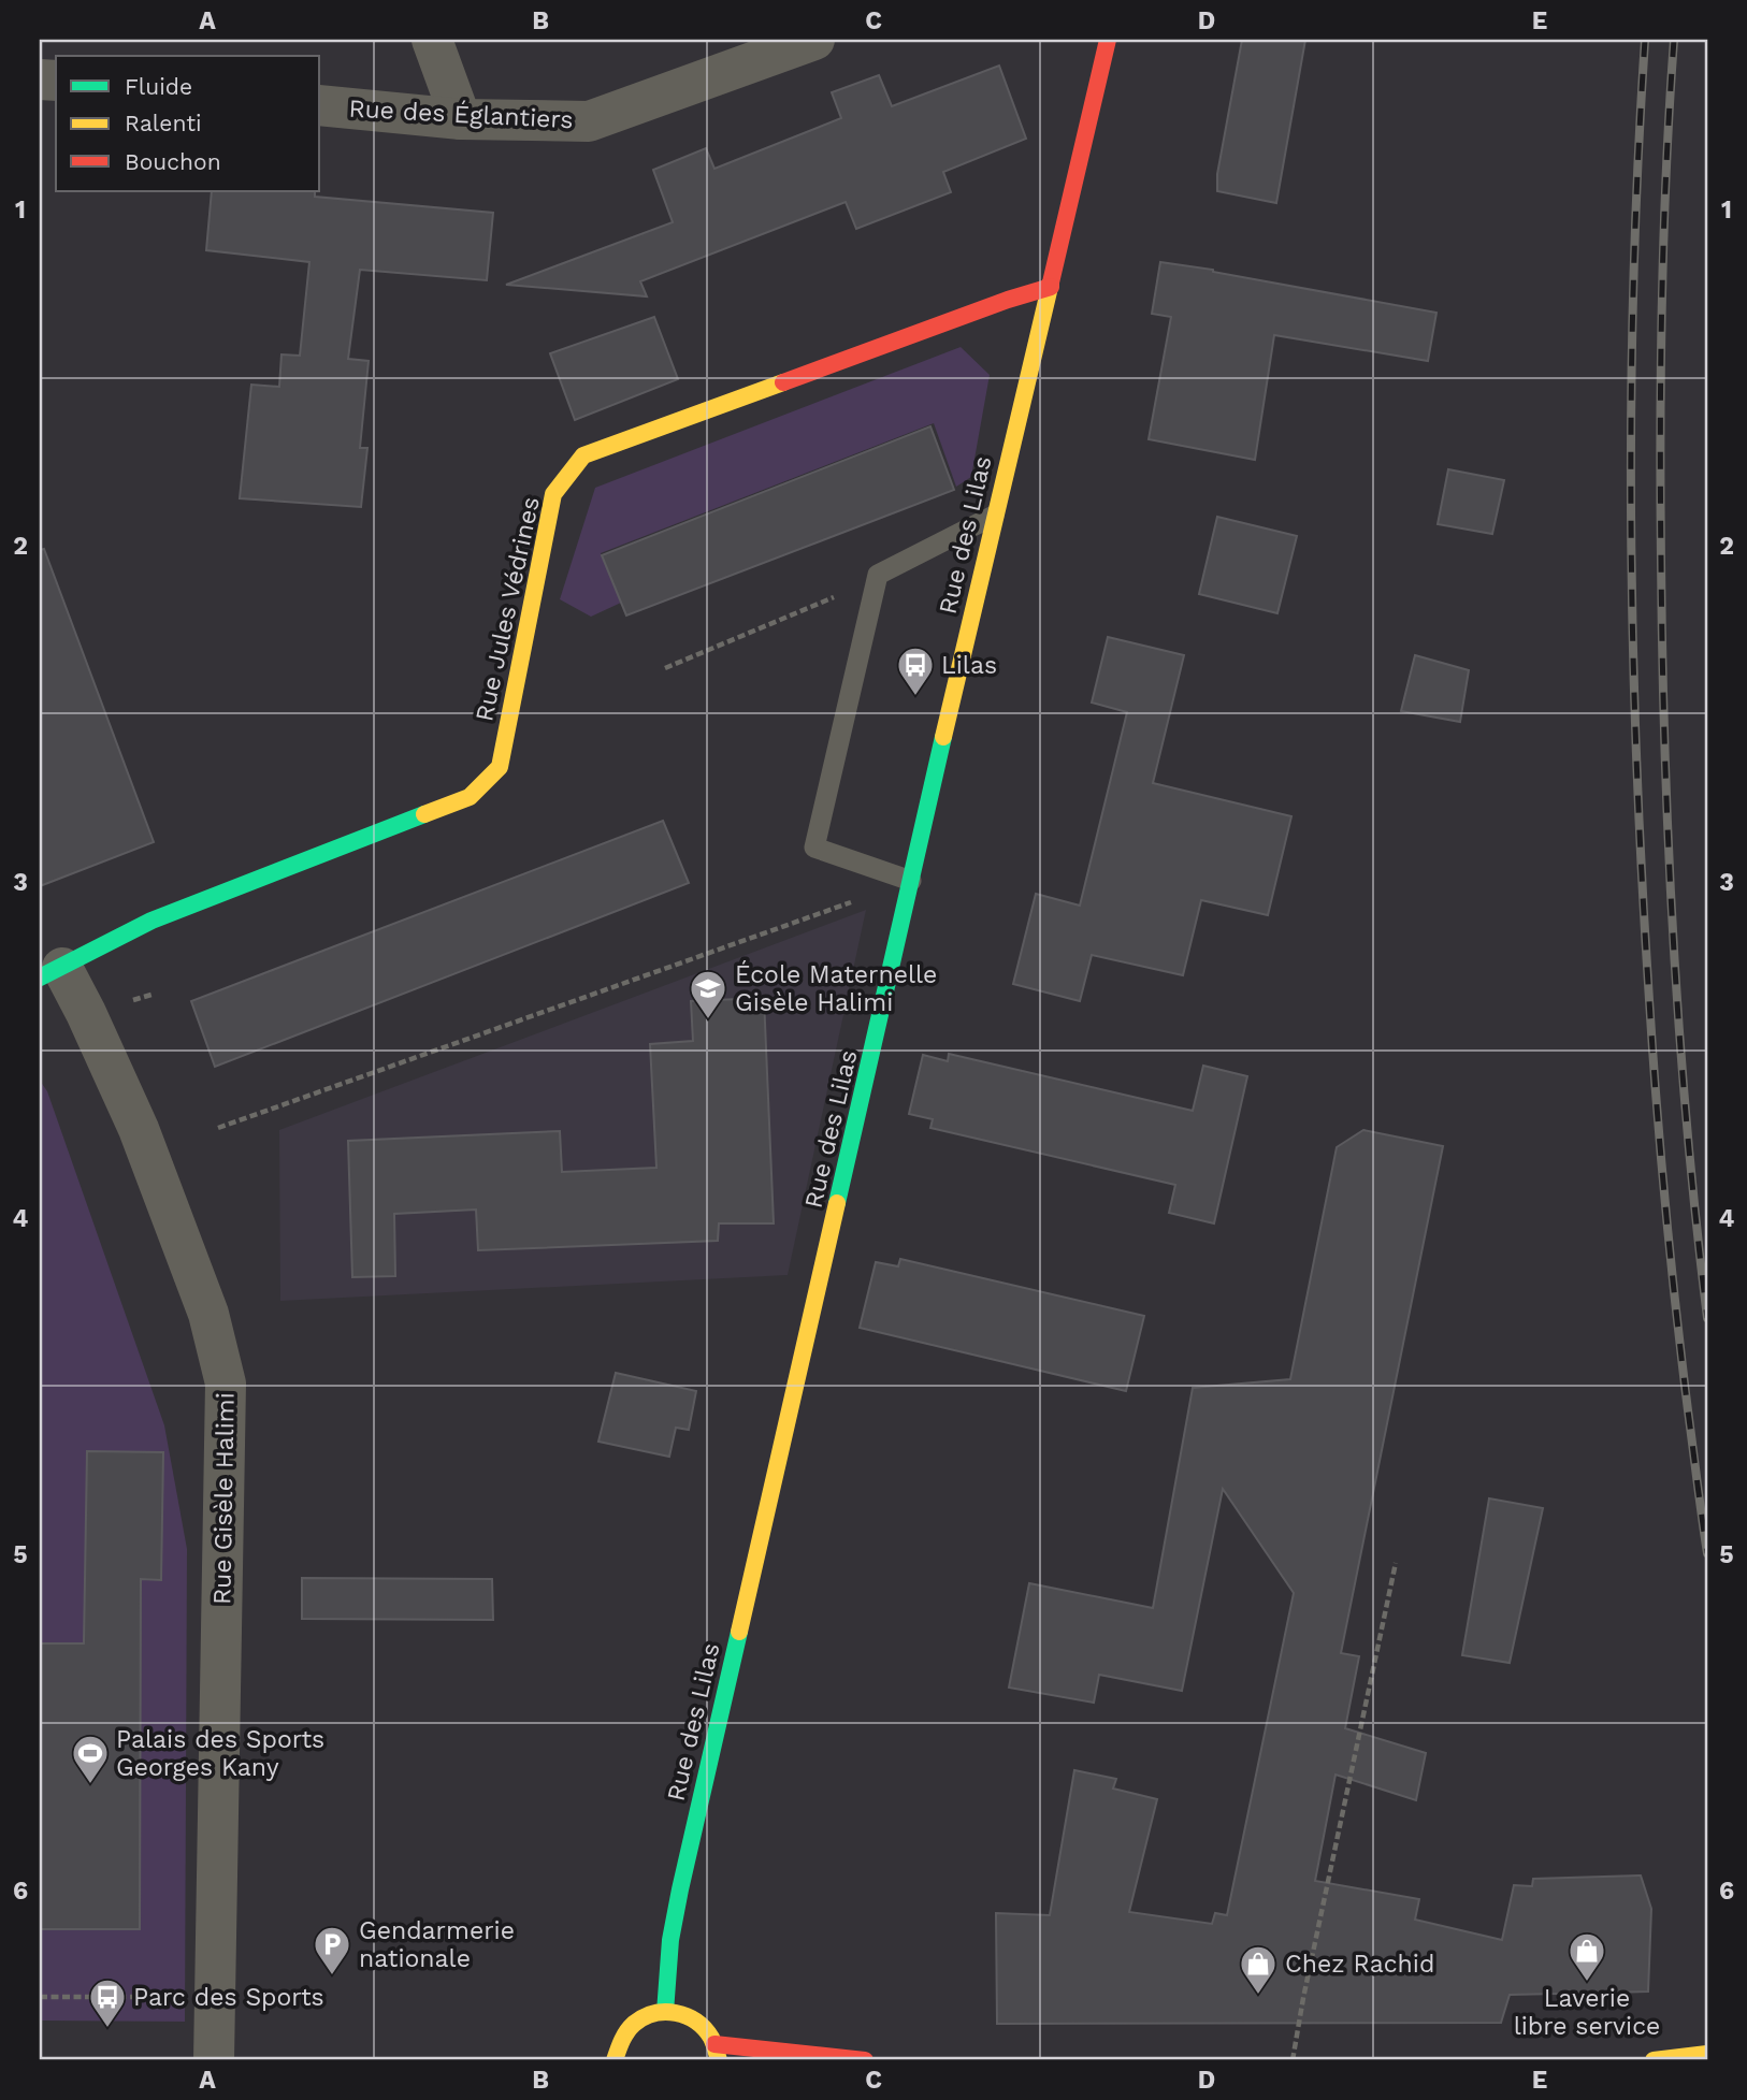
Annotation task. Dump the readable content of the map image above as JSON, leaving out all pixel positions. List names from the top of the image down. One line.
{"streets":{"street":["Rue des Églantiers","Rue des Lilas","Rue Jules Védrines","Rue Gisèle Halimi"]},"crossings":[["Rue des Lilas","Rue Jules Védrines"],["Rue Jules Védrines","Rue Gisèle Halimi"]],"places":{"bus stop":["Lilas","Parc des Sports"],"school or university":["École Maternelle Gisèle Halimi"],"sports":["Palais des Sports Georges Kany"],"parking":["Gendarmerie nationale"],"shop":["Laverie libre service","Chez Rachid"]},"legend":["Fluide","Ralenti","Bouchon"],"grid":{"columns":["A","B","C","D","E"],"rows":["1","2","3","4","5","6"]}}
